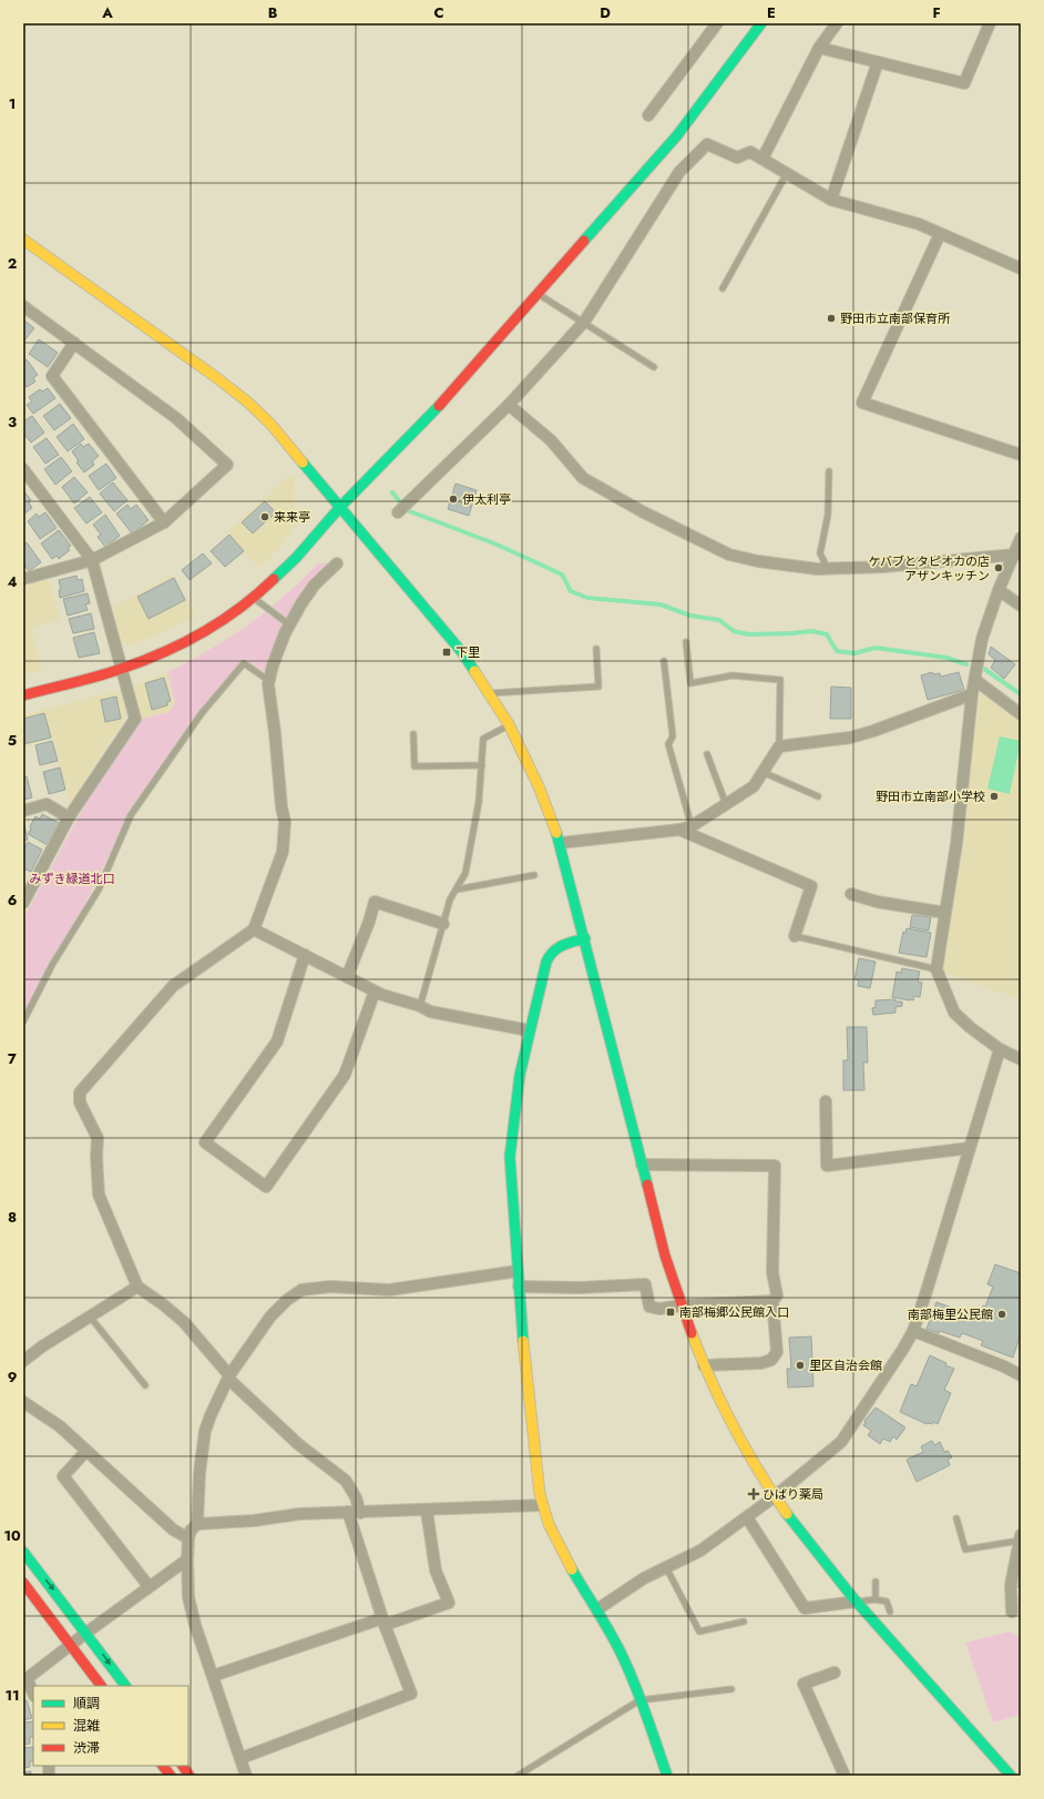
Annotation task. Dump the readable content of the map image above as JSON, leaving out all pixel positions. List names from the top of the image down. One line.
{"parks":["みずき緑道北口"],"places":{"other":["野田市立南部保育所","伊太利亭","来来亭","ケバブとタピオカの店 アザンキッチン","野田市立南部小学校","南部梅里公民館","里区自治会館"],"transit":["下里","南部梅郷公民館入口"],"health":["ひばり薬局"]},"legend":["順調","混雑","渋滞"],"grid":{"columns":["A","B","C","D","E","F"],"rows":["1","2","3","4","5","6","7","8","9","10","11"]}}
